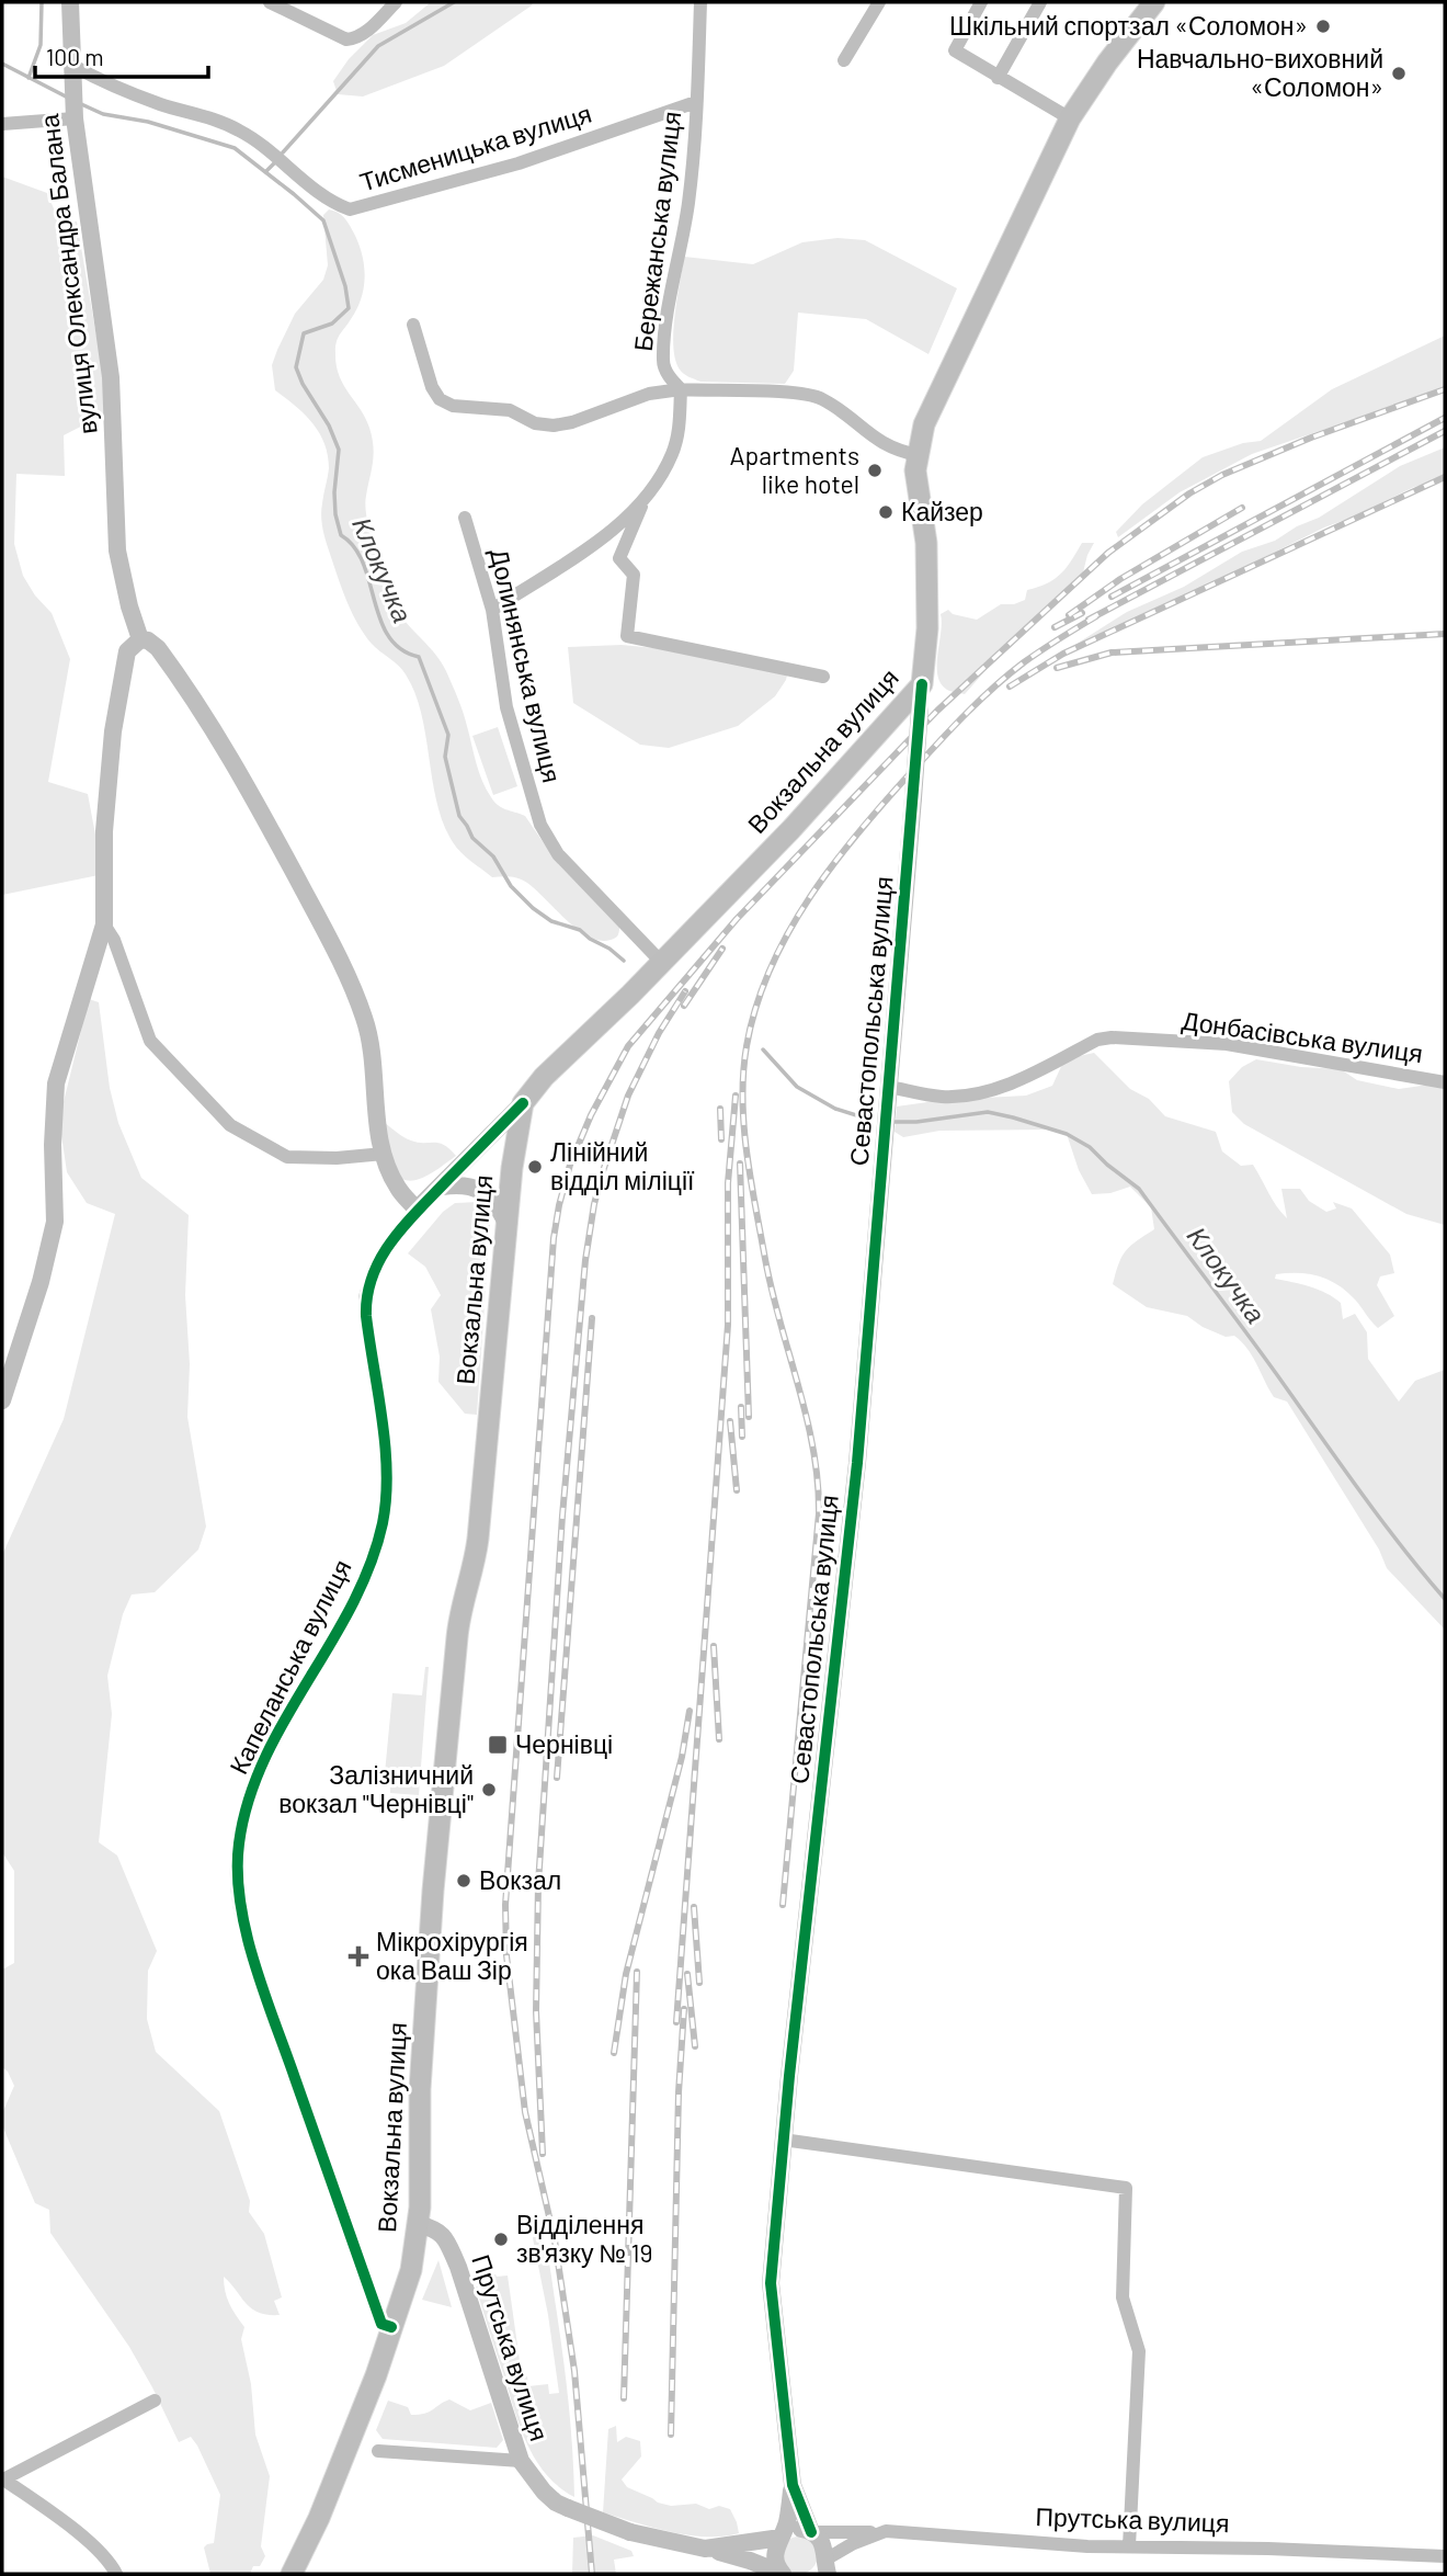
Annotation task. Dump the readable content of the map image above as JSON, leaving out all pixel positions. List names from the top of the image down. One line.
{"streets":{"main road":["Вокзальна вулиця"],"street":["Тисменицька вулиця","Бережанська вулиця","вулиця Олександра Балана","Долинянська вулиця","Севастопольська вулиця","Донбасівська вулиця","Капеланська вулиця","Прутська вулиця"]},"crossings":[["Тисменицька вулиця","Бережанська вулиця"],["Тисменицька вулиця","вулиця Олександра Балана"],["Долинянська вулиця","Вокзальна вулиця"],["Вокзальна вулиця","Севастопольська вулиця"],["Вокзальна вулиця","Капеланська вулиця"],["Вокзальна вулиця","Прутська вулиця"],["Севастопольська вулиця","Донбасівська вулиця"]],"water":["Клокучка"],"places":{"other":["Шкільний спортзал «Соломон»","Навчально-виховний «Соломон»","Apartments like hotel","Кайзер","Лінійний відділ міліції","Залізничний вокзал \"Чернівці\"","Вокзал","Відділення зв'язку № 19"],"transit":["Чернівці"],"health":["Мікрохірургія ока Ваш Зір"]},"scale_bar":"100 m"}
